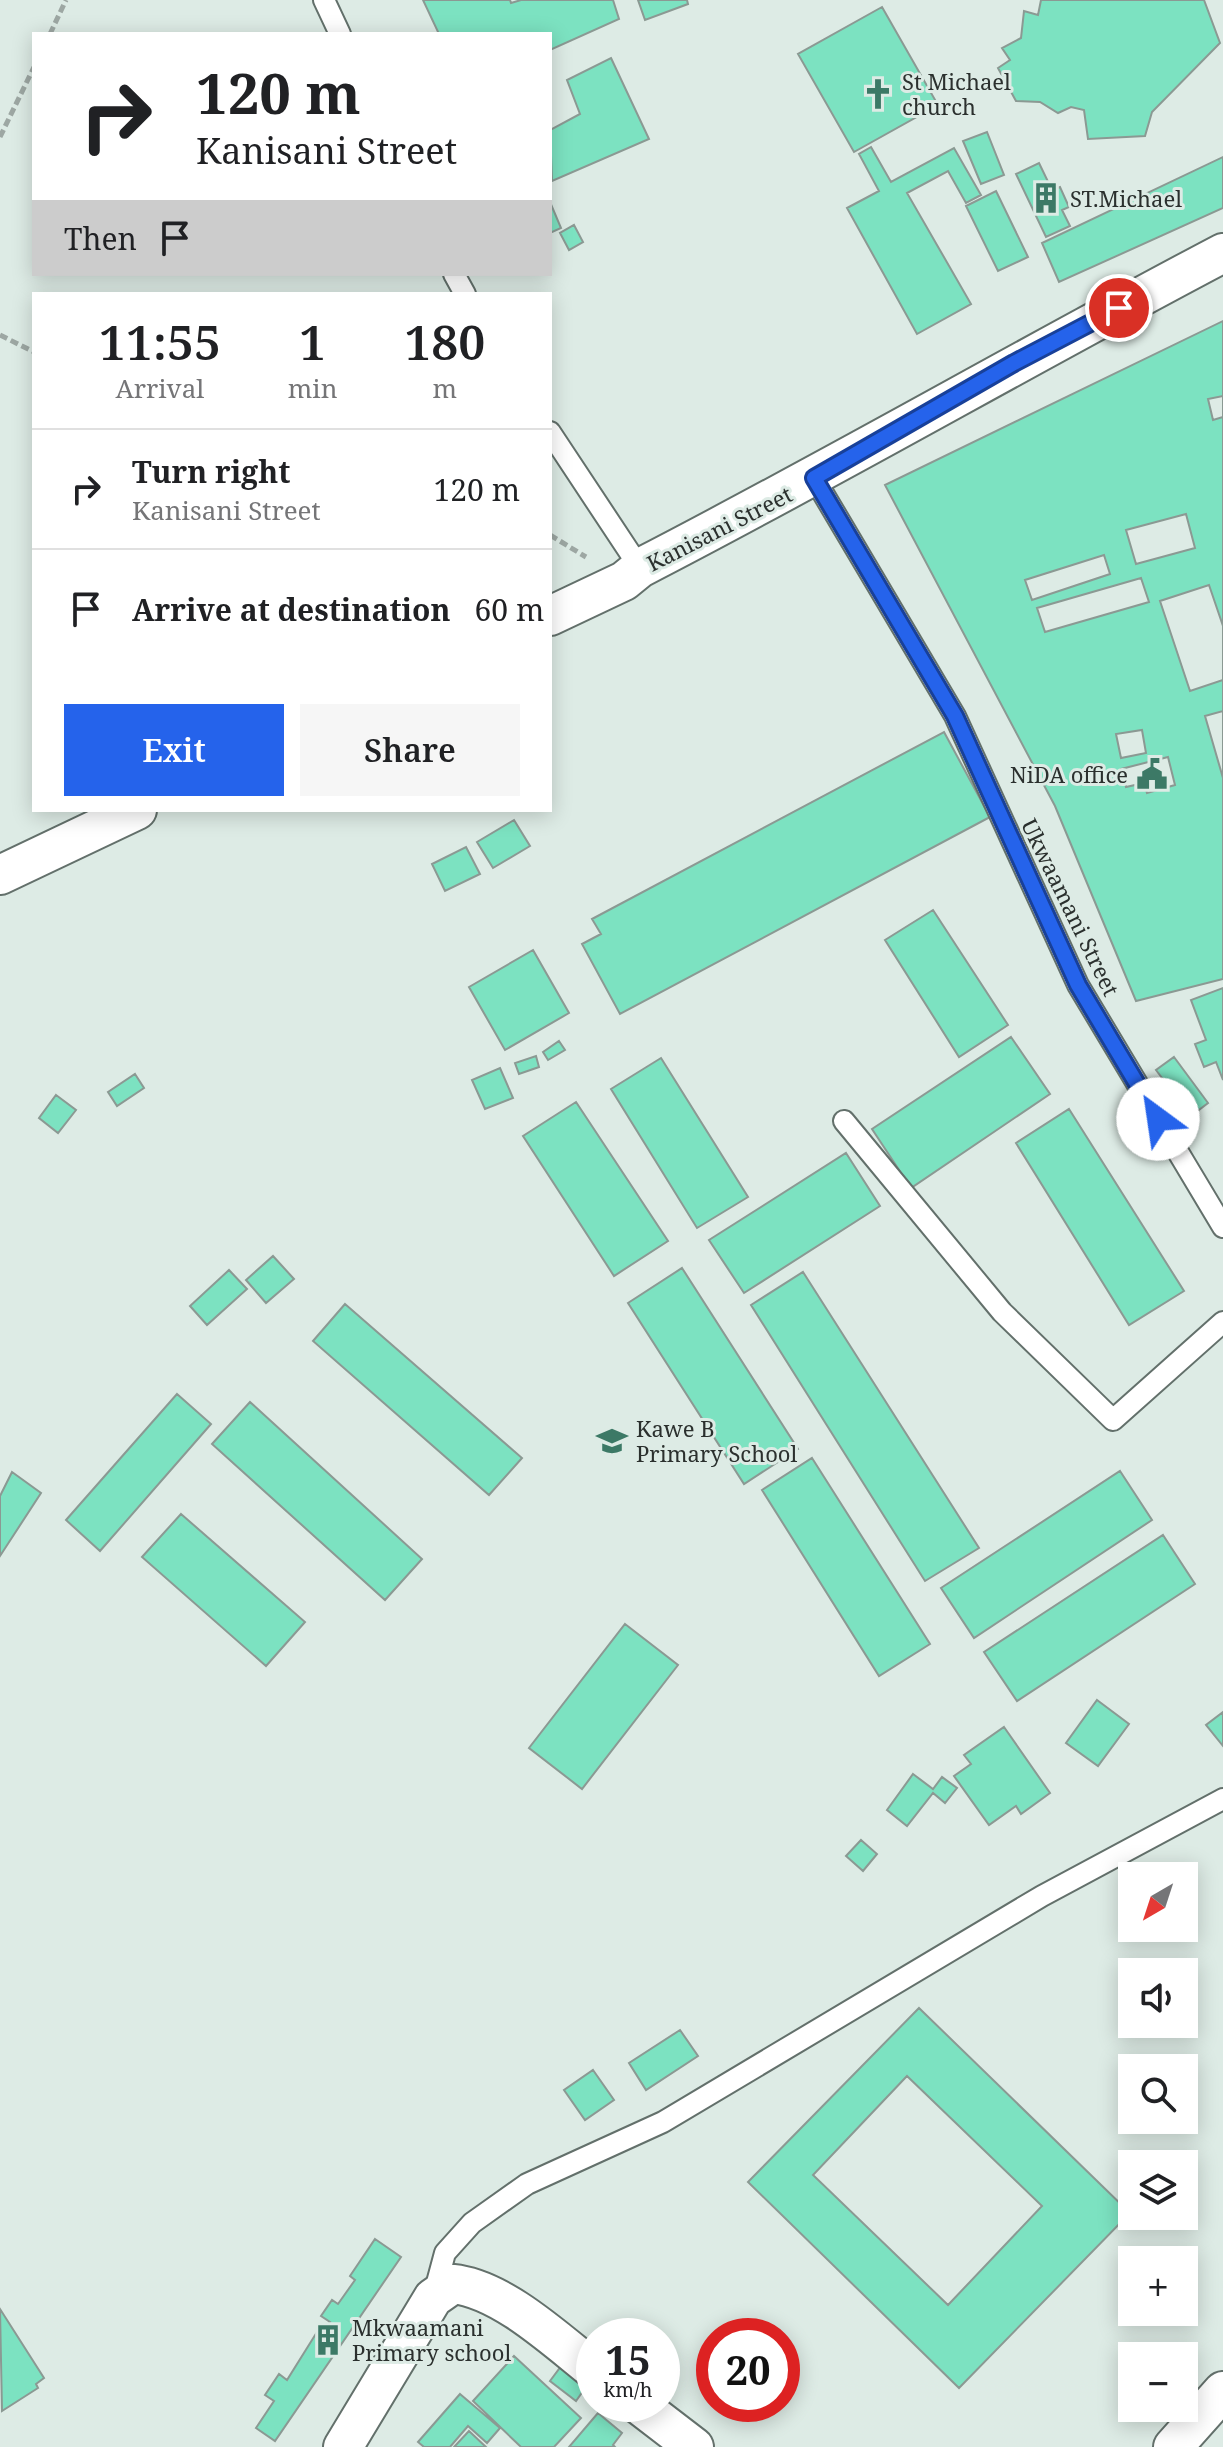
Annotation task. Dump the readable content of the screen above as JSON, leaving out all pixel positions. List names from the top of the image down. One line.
{"streets":{"street":["Kanisani Street"],"lane":["Ukwaamani Street"]},"crossings":[["Kanisani Street","Ukwaamani Street"]],"places":{"church":["St Michael church"],"building":["ST.Michael","Mkwaamani Primary school"],"public building":["NiDA office"],"school or university":["Kawe B Primary School"]},"north":"bottom left","page":{"turn":["120 m","Kanisani Street"],"then":"Then","eta":["11:55","Arrival","1","min","180","m"],"list":[{"name":"Turn right","note":"Kanisani Street","value":"120 m"},{"name":"Arrive at destination","value":"60 m"}],"buttons":["Exit","Share"],"map_buttons":["+","−"],"speed":"15 km/h","limit":"20"}}
